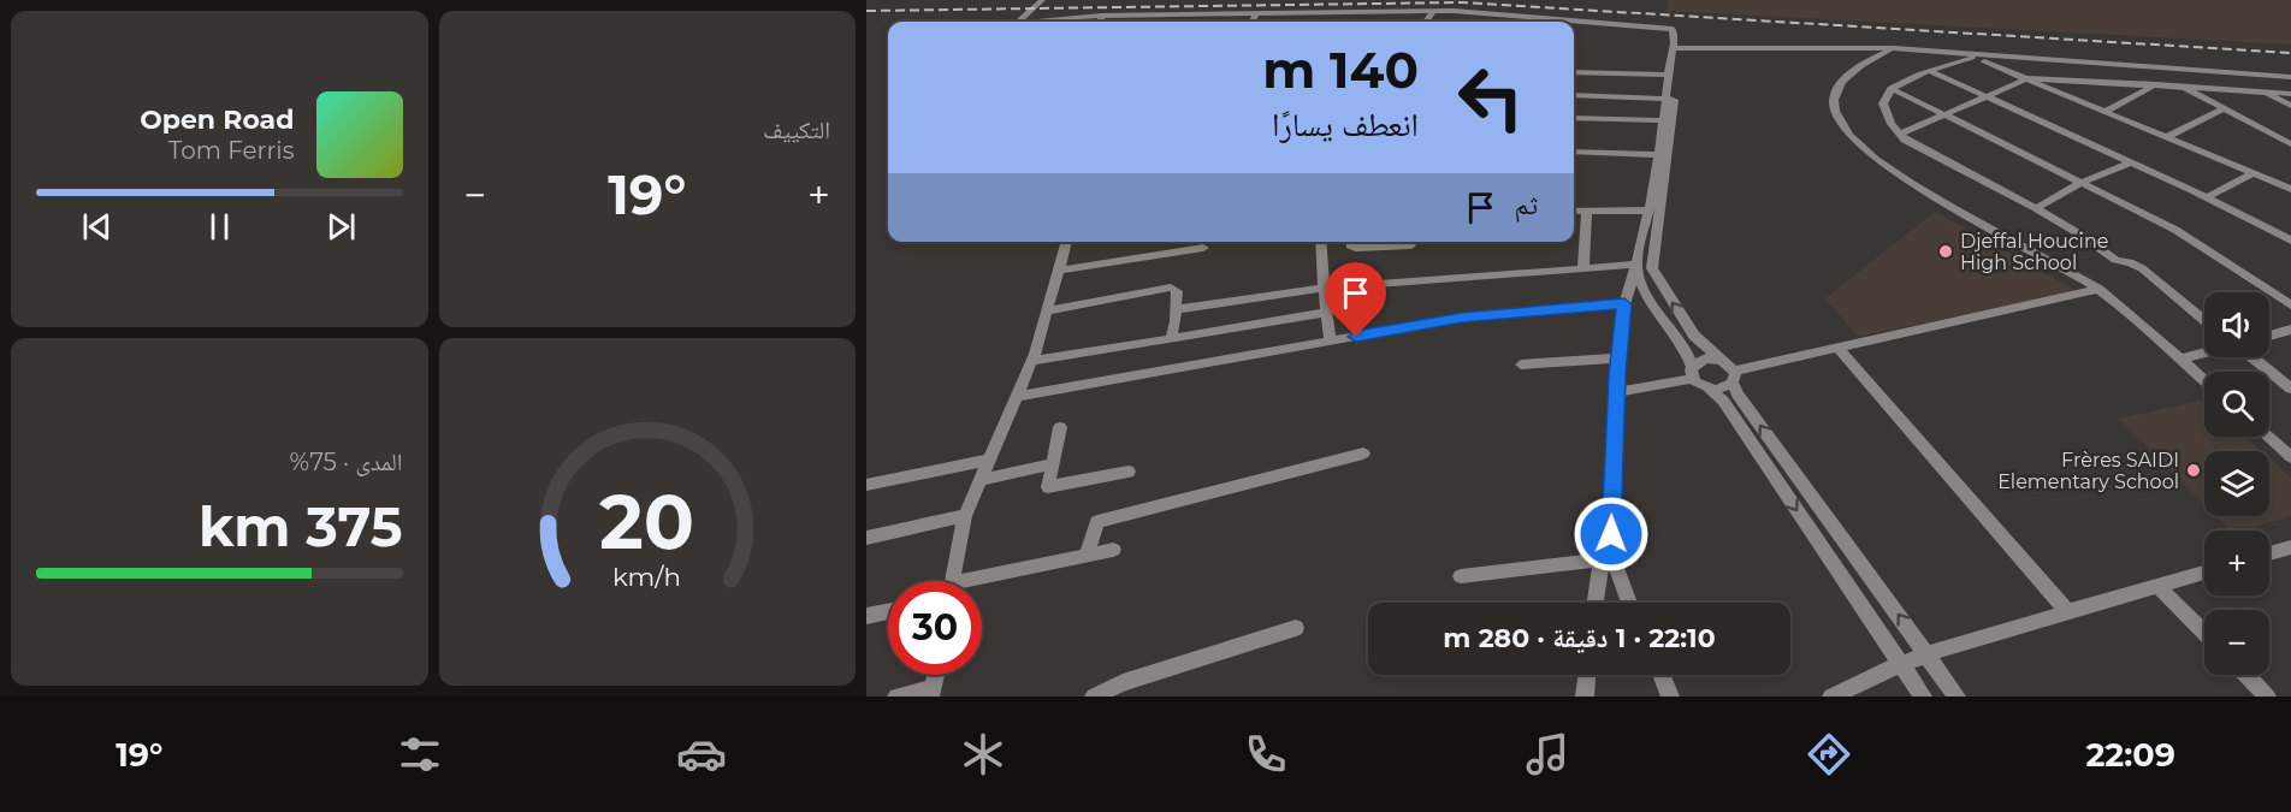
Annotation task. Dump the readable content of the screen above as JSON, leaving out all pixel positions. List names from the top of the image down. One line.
{"places":["Djeffal Houcine High School","Frères SAIDI Elementary School"],"page":{"tile":["التكييف",["المدى · 75%","375 km"]],"turn":["140 m","انعطف يسارًا"],"song":["Open Road","Tom Ferris"],"heat":["−","19°","+"],"then":"ثم","map_buttons":["+","−"],"limit":"30","trip":"22:10 · 1 دقيقة · 280 m","tabs":["22:09","19°"],"gauge":["20","km/h"]}}
